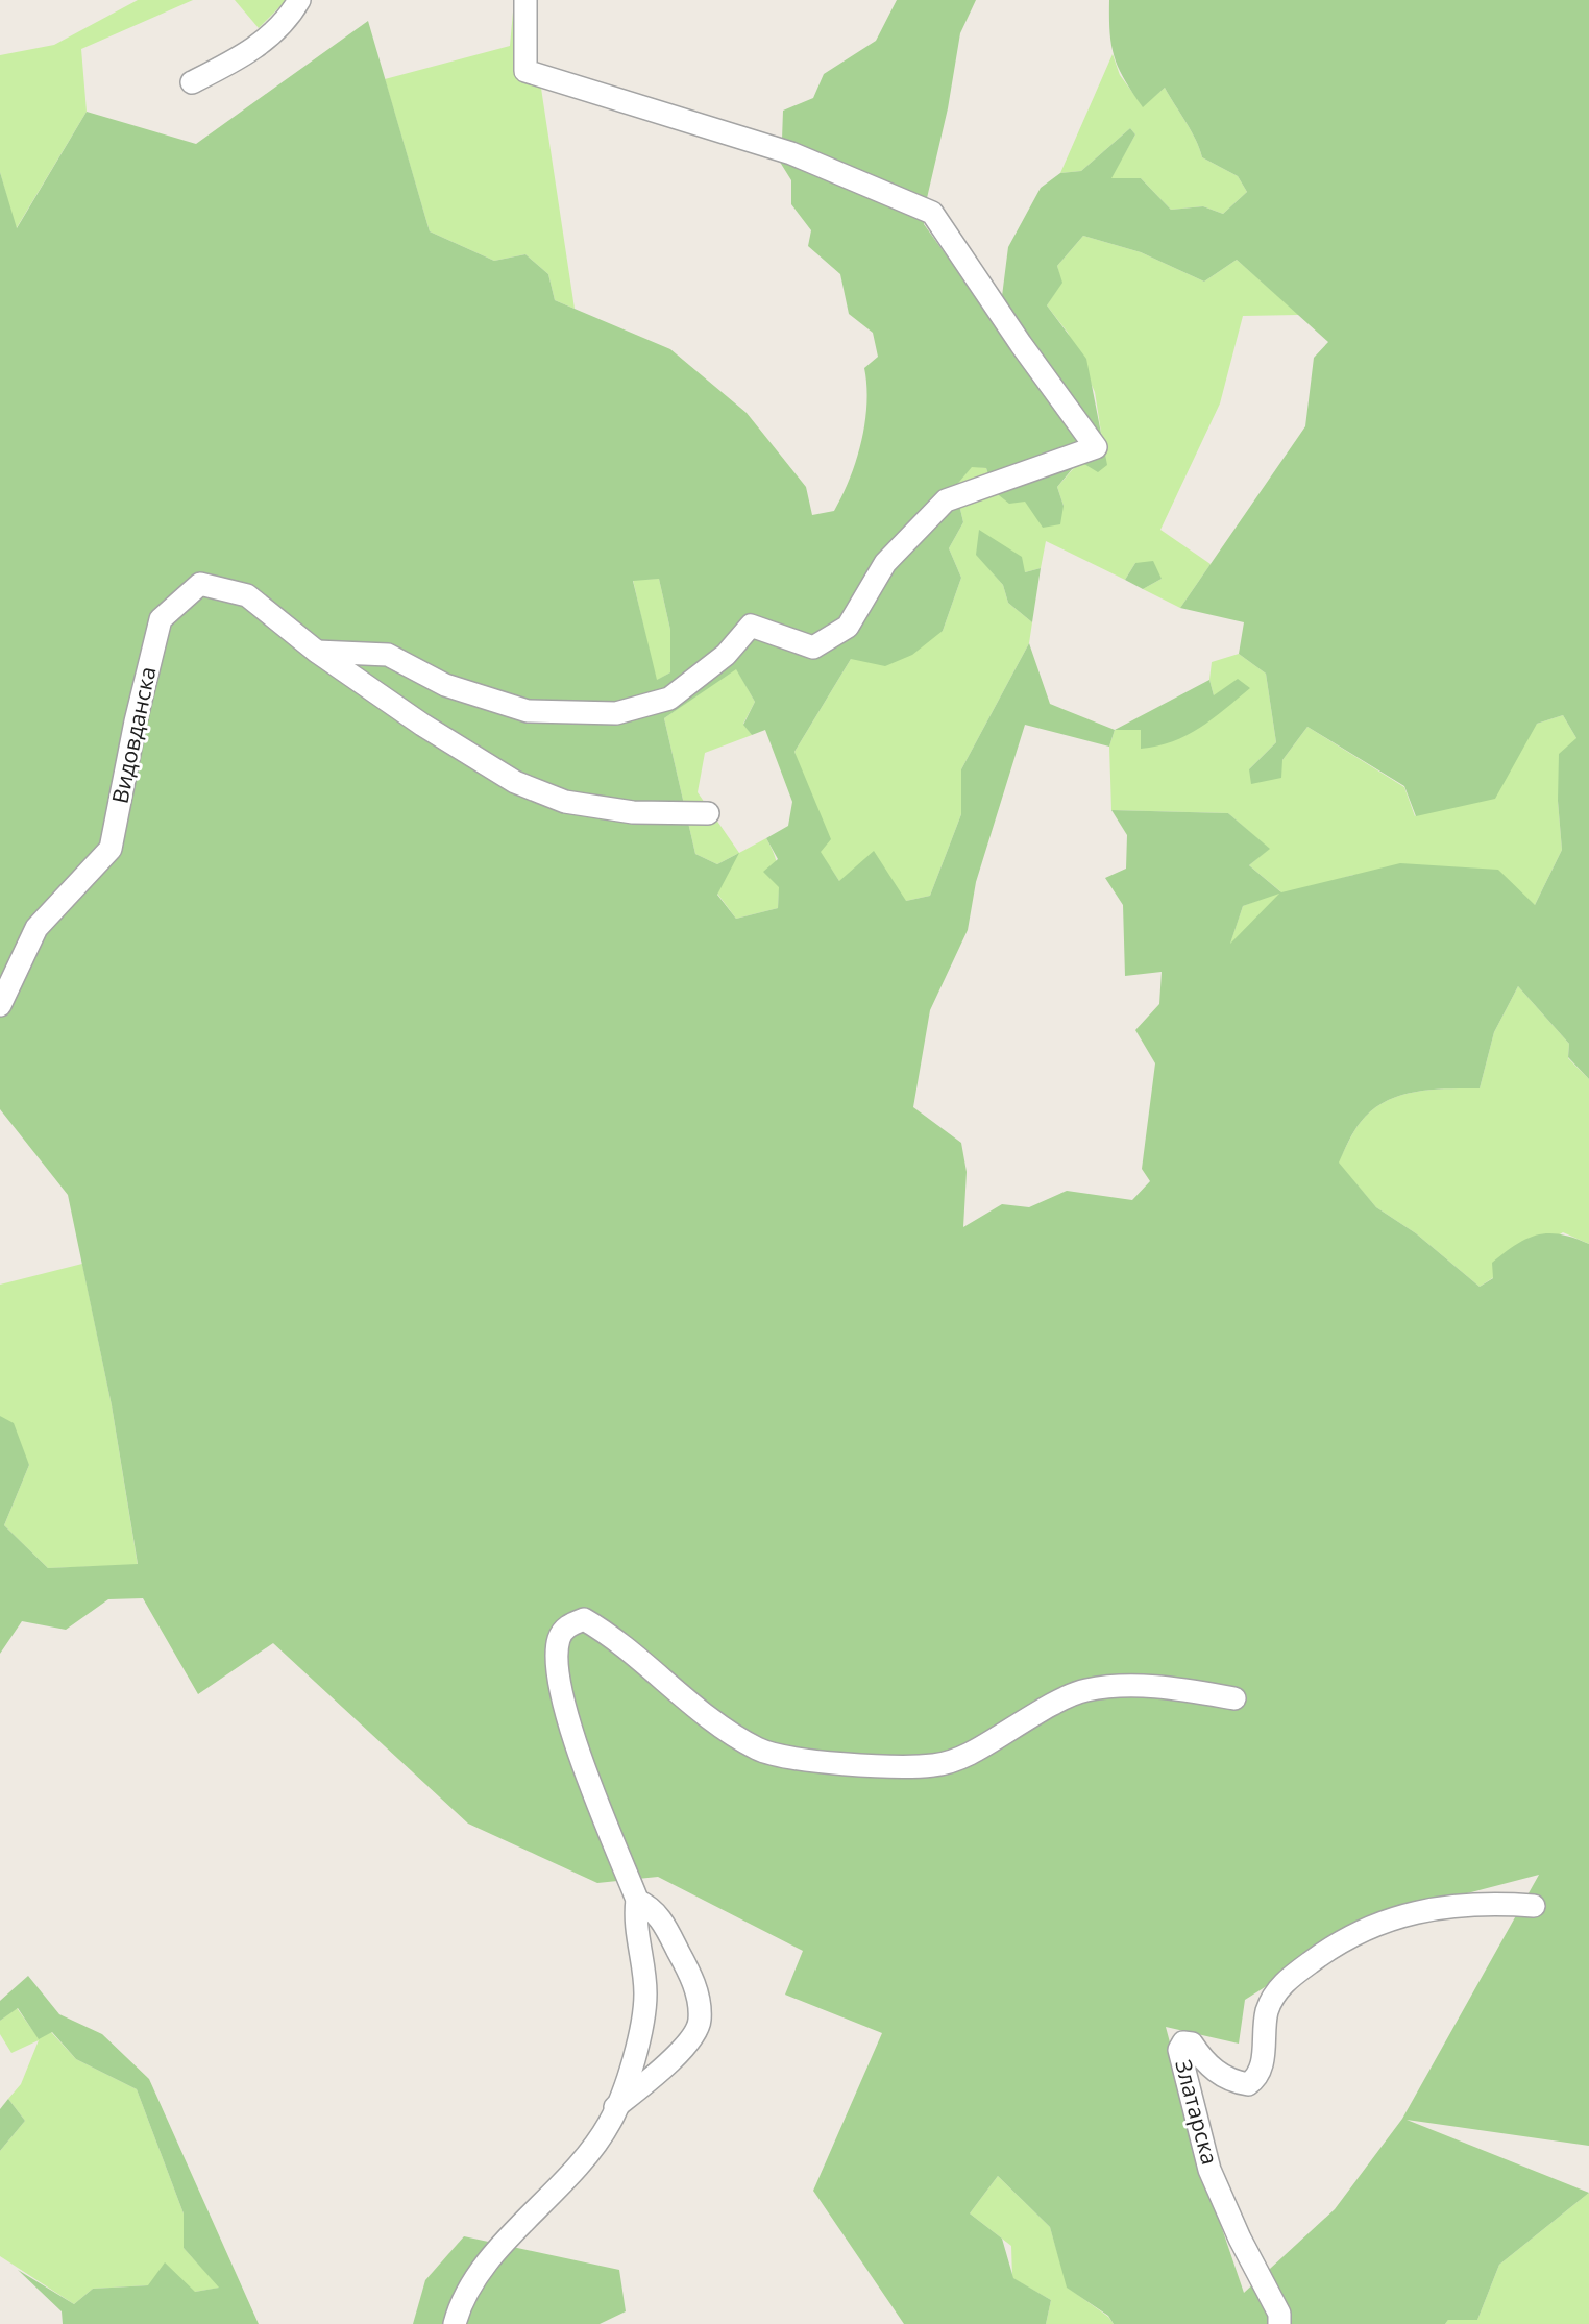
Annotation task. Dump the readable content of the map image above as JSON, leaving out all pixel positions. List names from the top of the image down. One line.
{"streets":{"street":["Видовданска","Златарска"]}}
